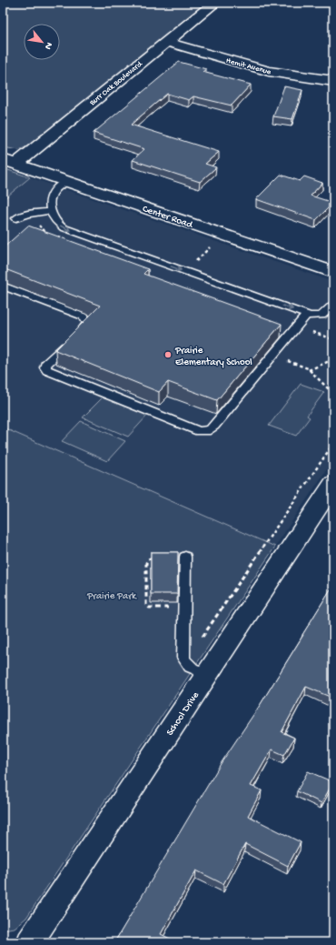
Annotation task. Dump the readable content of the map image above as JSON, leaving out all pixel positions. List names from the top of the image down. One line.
{"streets":{"street":["Hemit Avenue","Burr Oak Boulevard","Center Road","School Drive"]},"crossings":[["Hemit Avenue","Burr Oak Boulevard"],["Burr Oak Boulevard","Center Road"]],"parks":["Prairie Park"],"places":["Prairie Elementary School"],"north":"bottom right"}
